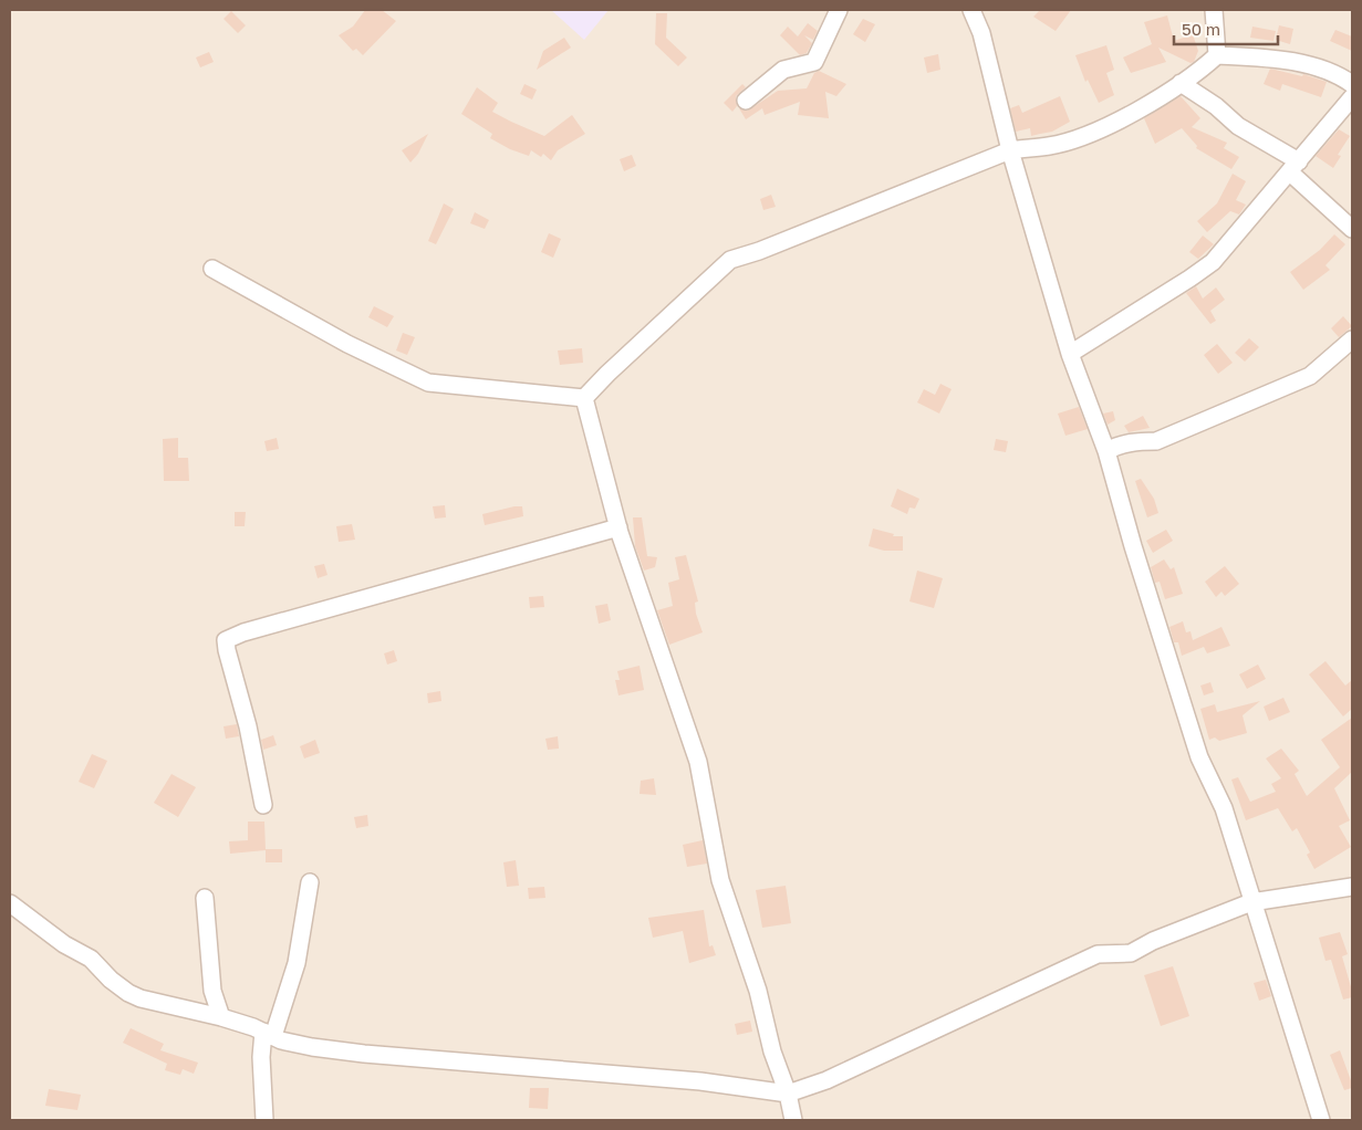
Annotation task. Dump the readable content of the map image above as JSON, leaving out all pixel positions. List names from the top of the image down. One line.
{"scale_bar":"50 m"}
